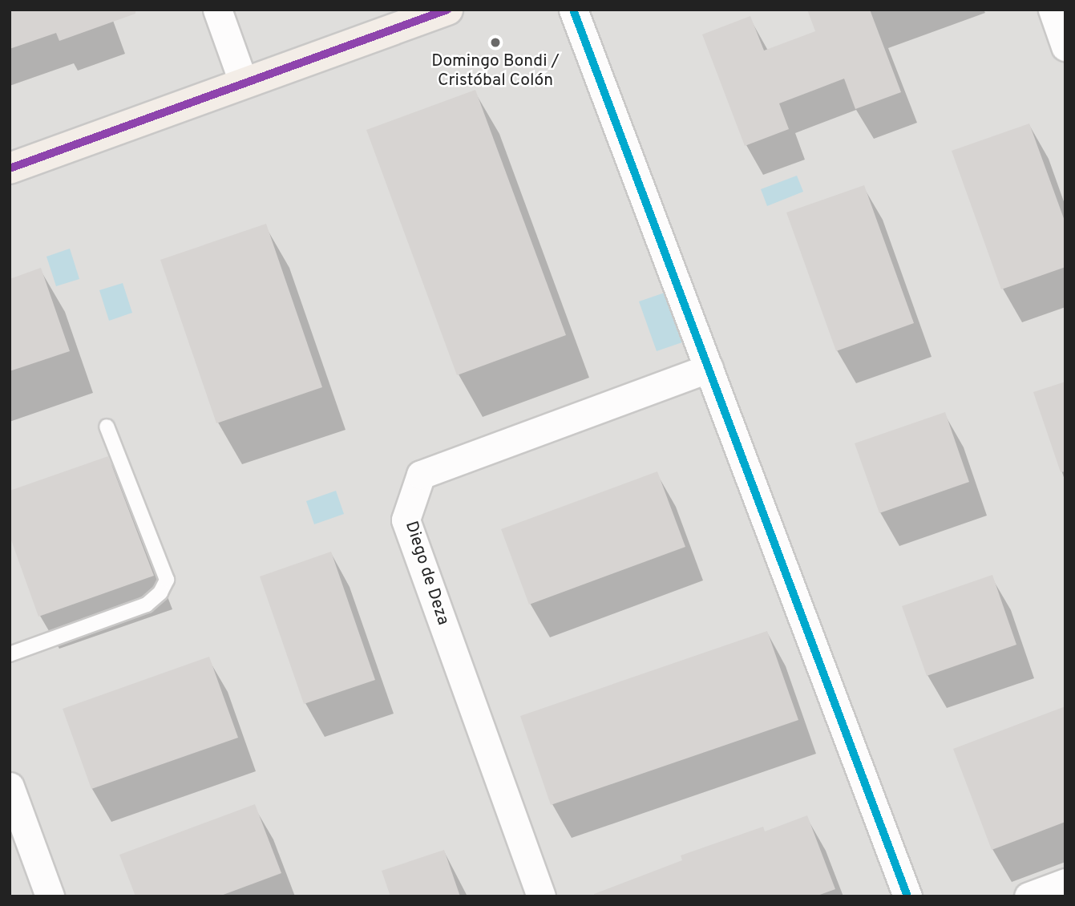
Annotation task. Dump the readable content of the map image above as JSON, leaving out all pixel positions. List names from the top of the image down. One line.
{"streets":{"street":["Diego de Deza"]},"places":["Domingo Bondi / Cristóbal Colón"]}
